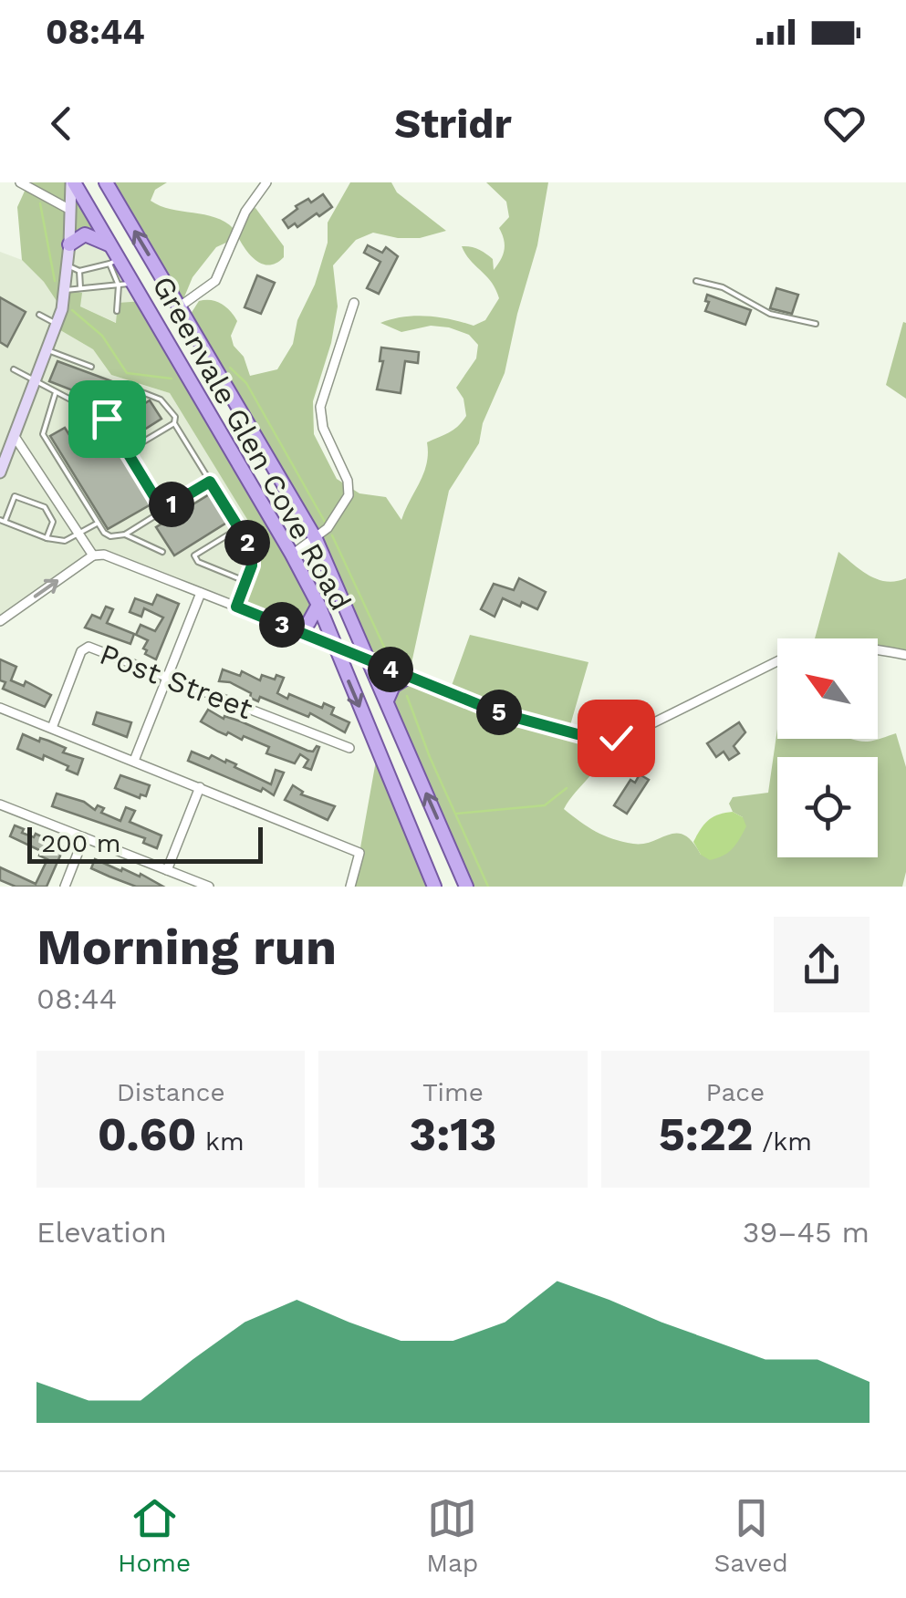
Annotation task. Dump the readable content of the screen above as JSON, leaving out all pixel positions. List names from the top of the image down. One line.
{"streets":{"main road":["Greenvale Glen Cove Road"],"street":["Post Street"]},"scale_bar":"200 m","north":"top left","page":{"status":"08:44","header":"Stridr","pins":["1","2","3","4","5"],"scale":"200 m","heading":["Morning run","08:44"],"stats":[["Distance","0.60 km"],["Time","3:13"],["Pace","5:22 /km"]],"chart":["Elevation","39–45 m"],"tabs":["Home","Map","Saved"]}}
